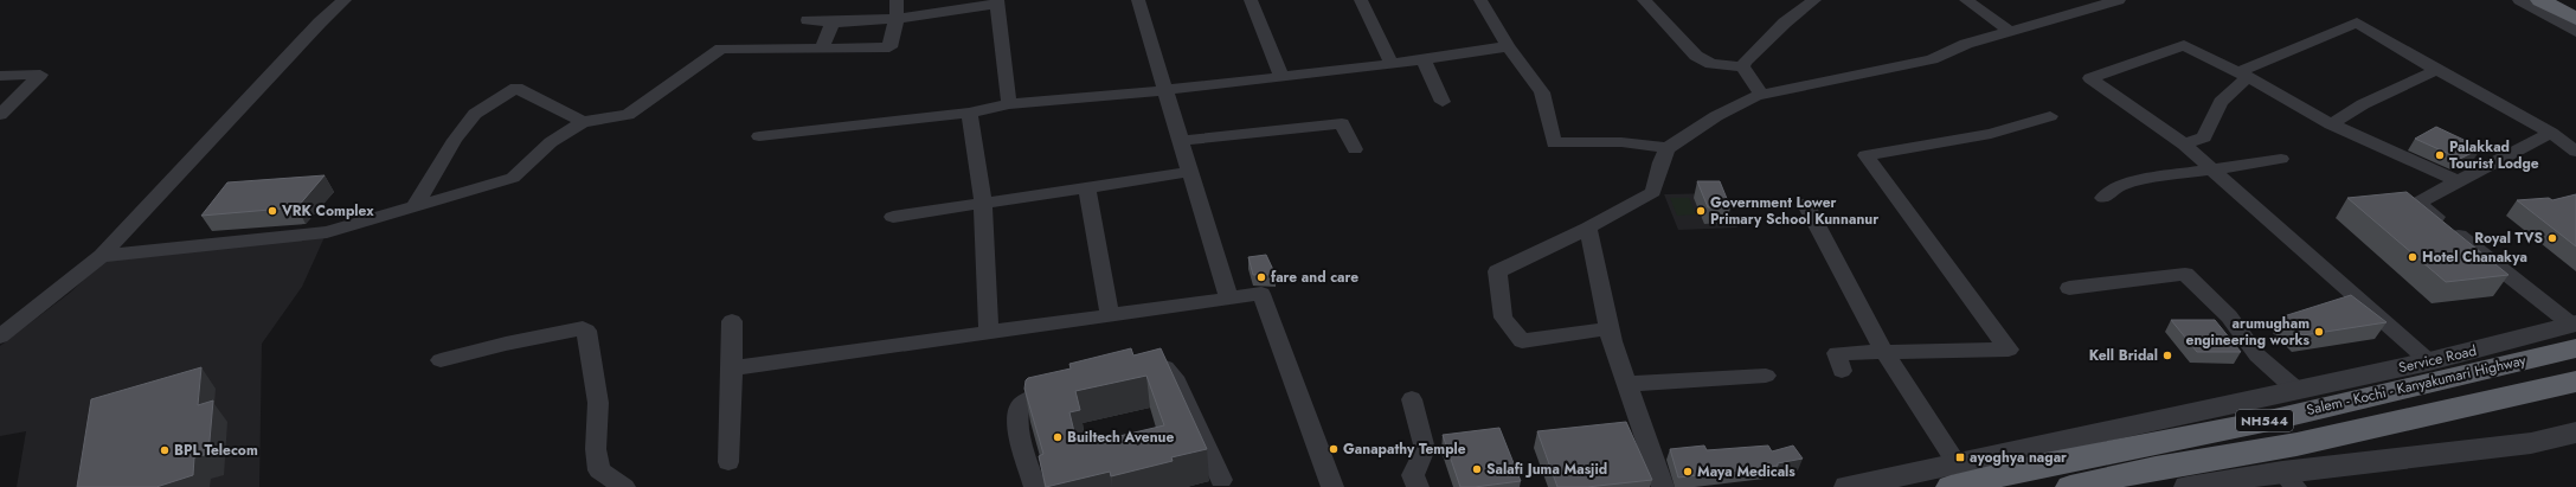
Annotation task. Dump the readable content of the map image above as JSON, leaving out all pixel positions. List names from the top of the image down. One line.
{"streets":{"highway":["Salem - Kochi - Kanyakumari Highway","NH544"],"street":["Service Road"]},"crossings":[["Service Road","Salem - Kochi - Kanyakumari Highway"]],"places":{"other":["Palakkad Tourist Lodge","VRK Complex","Government Lower Primary School Kunnanur","Royal TVS","Hotel Chanakya","fare and care","arumugham engineering works","Kell Bridal","Builtech Avenue","Ganapathy Temple","BPL Telecom","Salafi Juma Masjid","Maya Medicals"],"transit":["ayoghya nagar"]}}
